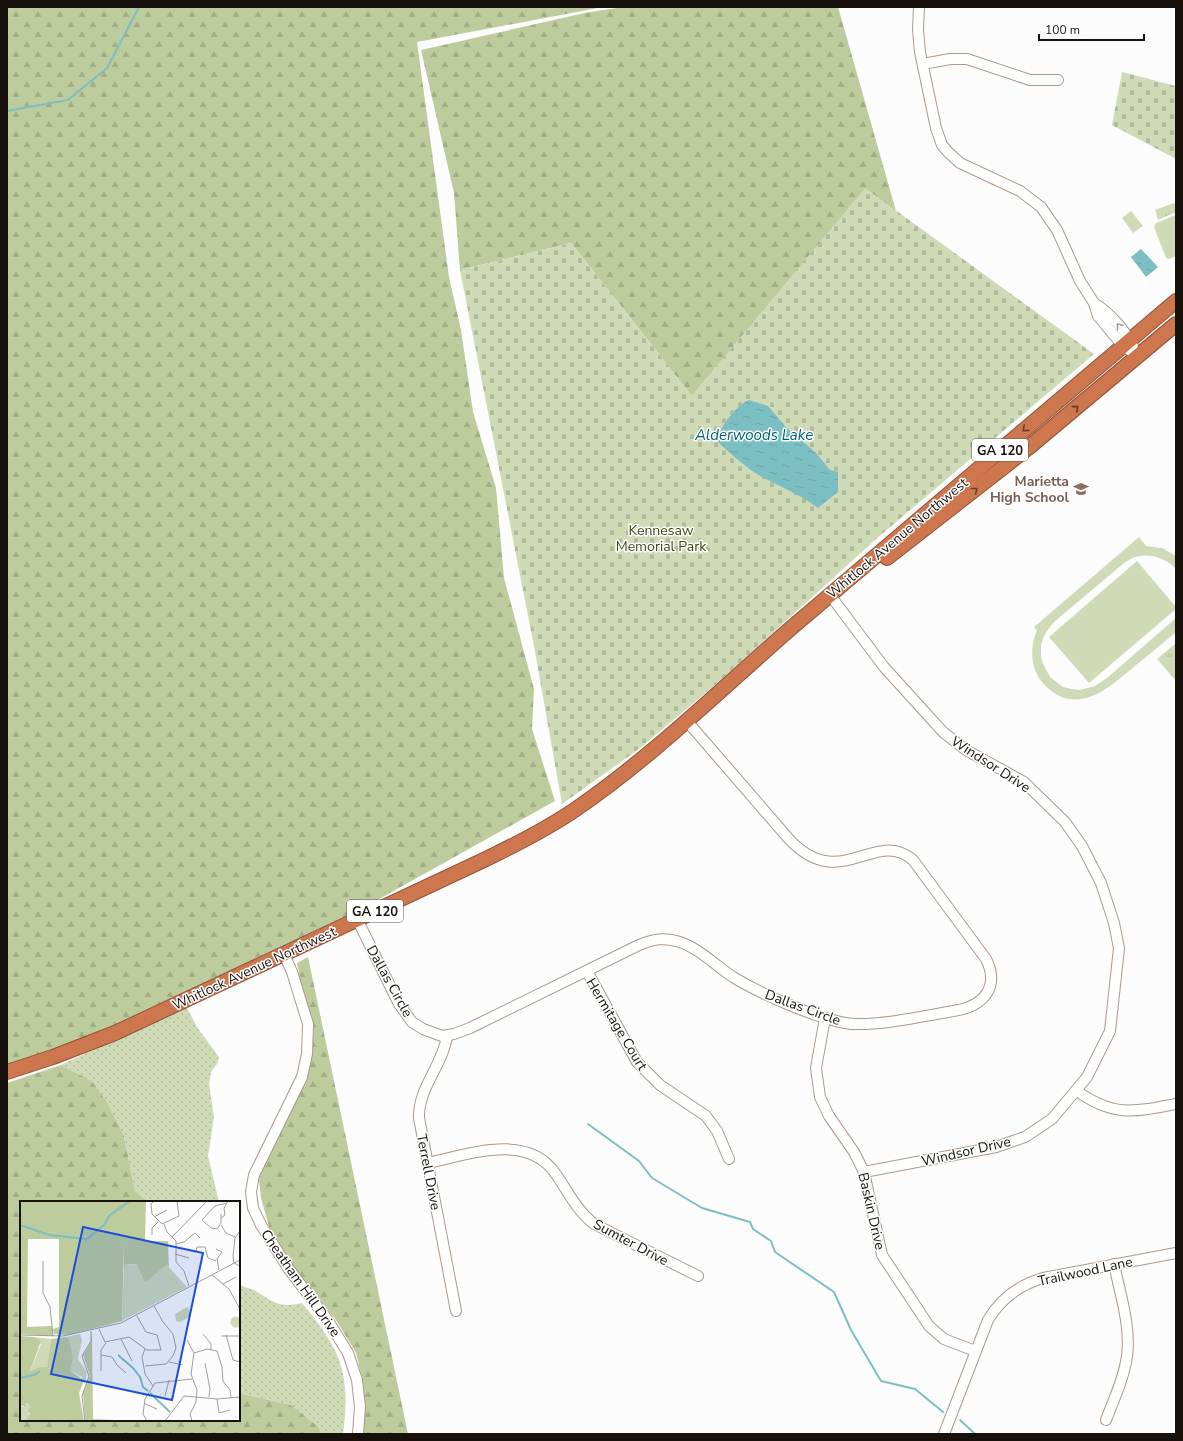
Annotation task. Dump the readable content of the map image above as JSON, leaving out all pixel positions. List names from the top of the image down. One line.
{"streets":{"highway":["GA 120","Whitlock Avenue Northwest"],"street":["Windsor Drive","Dallas Circle","Hermitage Court","Terrell Drive","Baskin Drive","Sumter Drive","Trailwood Lane","Cheatham Hill Drive"]},"crossings":[["Whitlock Avenue Northwest","Windsor Drive"],["Whitlock Avenue Northwest","Dallas Circle"],["Whitlock Avenue Northwest","Cheatham Hill Drive"],["Windsor Drive","Baskin Drive"],["Dallas Circle","Hermitage Court"],["Dallas Circle","Terrell Drive"],["Dallas Circle","Baskin Drive"],["Terrell Drive","Sumter Drive"],["Baskin Drive","Trailwood Lane"]],"water":["Alderwoods Lake"],"parks":["Kennesaw Memorial Park"],"places":{"school or university":["Marietta High School"]},"scale_bar":"100 m"}
